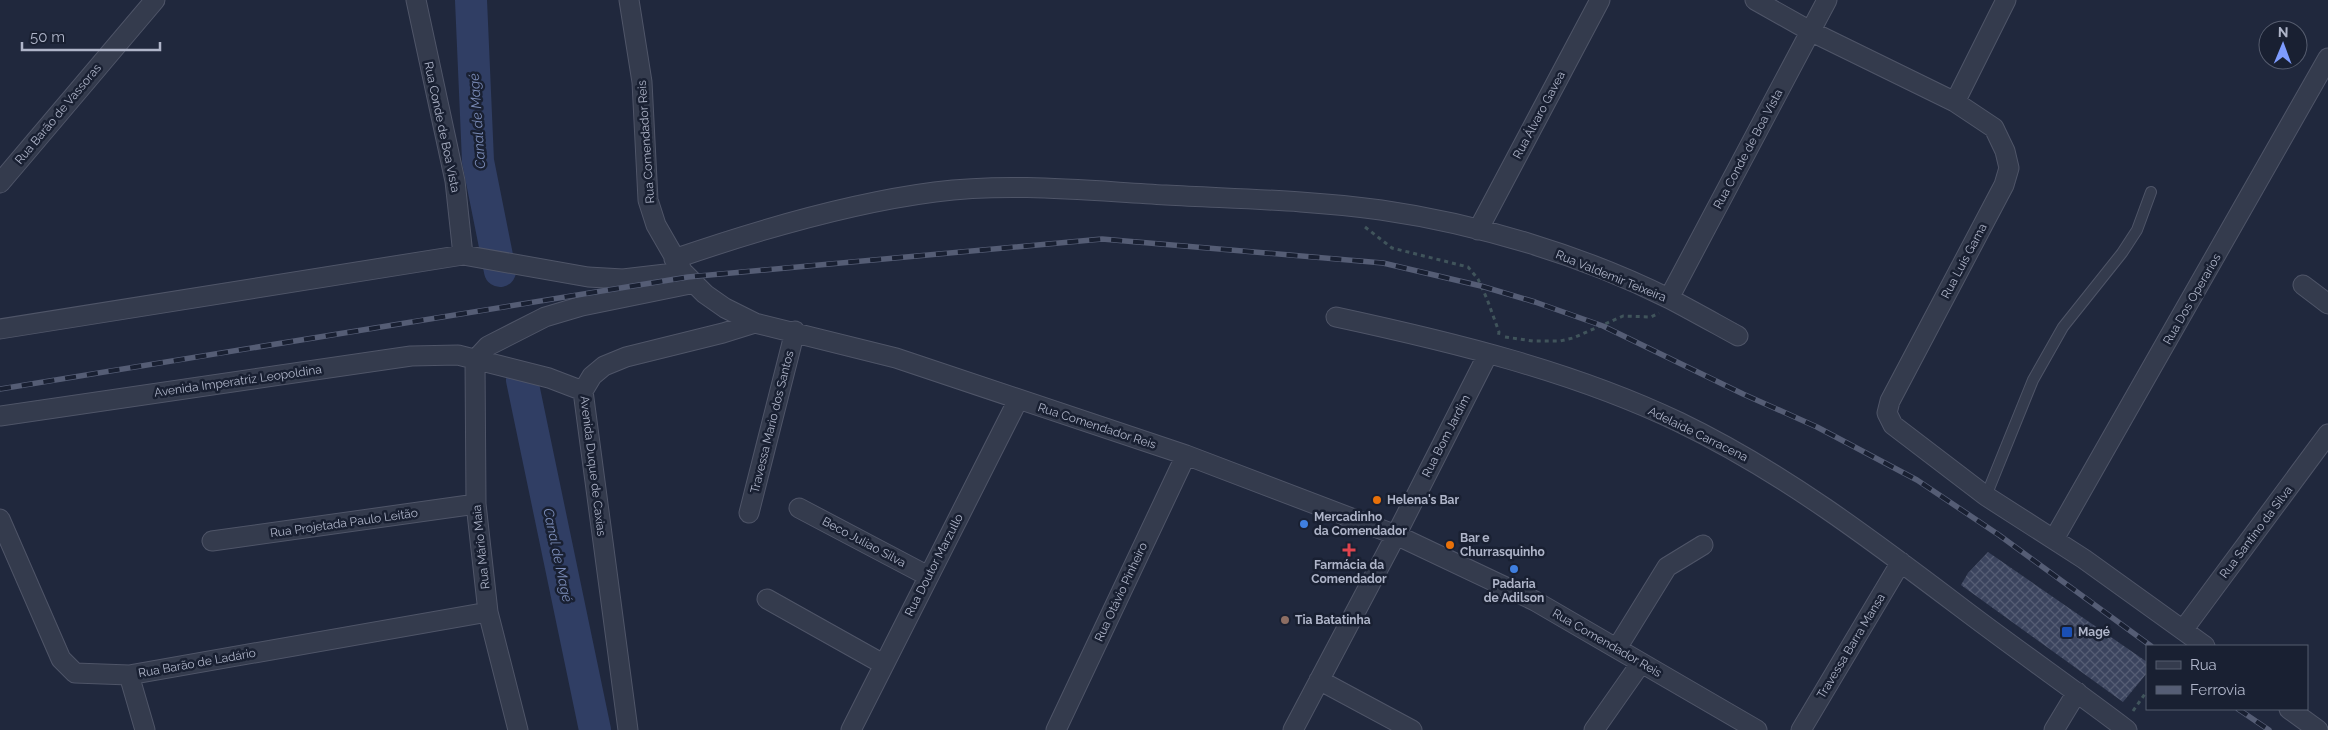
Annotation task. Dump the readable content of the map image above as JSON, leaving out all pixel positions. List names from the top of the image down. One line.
{"streets":{"street":["Rua Barão de Vassoras","Rua Álvaro Gavea","Rua Conde de Boa Vista","Rua Comendador Reis","Rua Luis Gama","Rua Valdemir Teixeira","Rua Dos Operarios","Avenida Imperatriz Leopoldina","Travessa Mario dos Santos","Adelaide Carracena","Rua Bom Jardim","Avenida Duque de Caxias","Rua Projetada Paulo Leitão","Rua Santino da Silva","Beco Juliao Silva","Rua Mário Maia","Rua Doutor Marzullo","Rua Otávio Pinheiro","Travessa Barra Mansa","Rua Barão de Ladário"]},"crossings":[["Rua Álvaro Gavea","Rua Valdemir Teixeira"],["Rua Conde de Boa Vista","Rua Luis Gama"],["Rua Conde de Boa Vista","Rua Valdemir Teixeira"],["Rua Comendador Reis","Rua Valdemir Teixeira"],["Rua Comendador Reis","Travessa Mario dos Santos"],["Rua Comendador Reis","Rua Bom Jardim"],["Rua Comendador Reis","Avenida Duque de Caxias"],["Rua Comendador Reis","Rua Doutor Marzullo"],["Rua Comendador Reis","Rua Otávio Pinheiro"],["Rua Luis Gama","Rua Dos Operarios"],["Rua Luis Gama","Rua Santino da Silva"],["Avenida Imperatriz Leopoldina","Avenida Duque de Caxias"],["Avenida Imperatriz Leopoldina","Rua Mário Maia"],["Adelaide Carracena","Rua Bom Jardim"],["Adelaide Carracena","Travessa Barra Mansa"],["Rua Projetada Paulo Leitão","Rua Mário Maia"],["Beco Juliao Silva","Rua Doutor Marzullo"],["Rua Mário Maia","Rua Barão de Ladário"]],"water":["Canal de Magé"],"places":{"other":["Helena's Bar","Mercadinho da Comendador","Bar e Churrasquinho","Padaria de Adilson","Tia Batatinha"],"health":["Farmácia da Comendador"],"transit":["Magé"]},"legend":["Rua","Ferrovia"],"scale_bar":"50 m","north":"top"}
